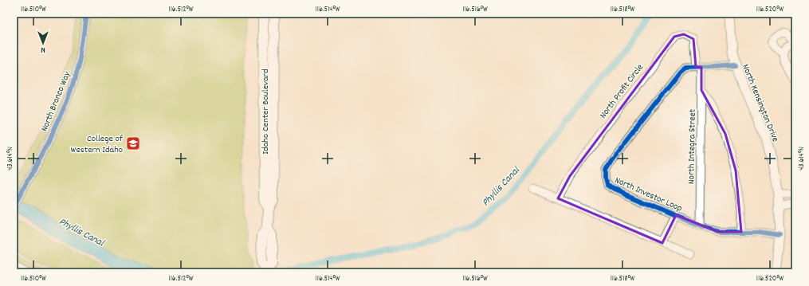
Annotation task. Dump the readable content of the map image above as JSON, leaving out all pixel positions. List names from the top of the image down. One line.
{"streets":{"main road":["Idaho Center Boulevard"],"street":["North Profit Circle","North Bronco Way","North Kensington Drive","North Integra Street","North Investor Loop"]},"crossings":[["North Profit Circle","North Integra Street"],["North Profit Circle","North Investor Loop"],["North Kensington Drive","North Investor Loop"],["North Integra Street","North Investor Loop"]],"water":["Phyllis Canal"],"places":{"school or university":["College of Western Idaho"]},"north":"bottom","coordinates":["116.510°W","116.512°W","116.514°W","116.516°W","116.518°W","116.520°W","43.614°N"]}
